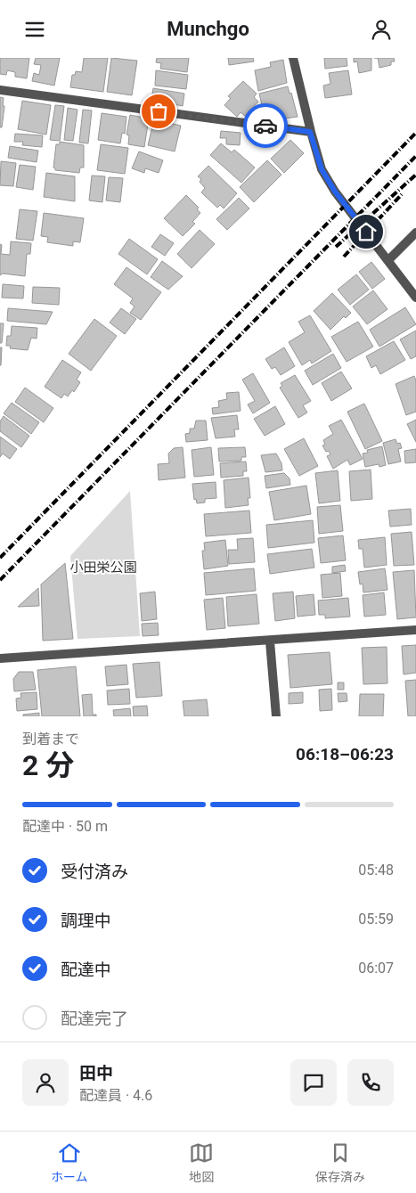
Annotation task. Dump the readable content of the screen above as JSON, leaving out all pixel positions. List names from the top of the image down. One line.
{"parks":["小田栄公園"],"page":{"header":"Munchgo","heading":["2 分","到着まで","06:18–06:23"],"panel":["田中","配達員 · 4.6"],"bar":"配達中 · 50 m","list":[["受付済み","05:48"],["調理中","05:59"],["配達中","06:07"],"配達完了"],"tabs":["ホーム","地図","保存済み"]}}
